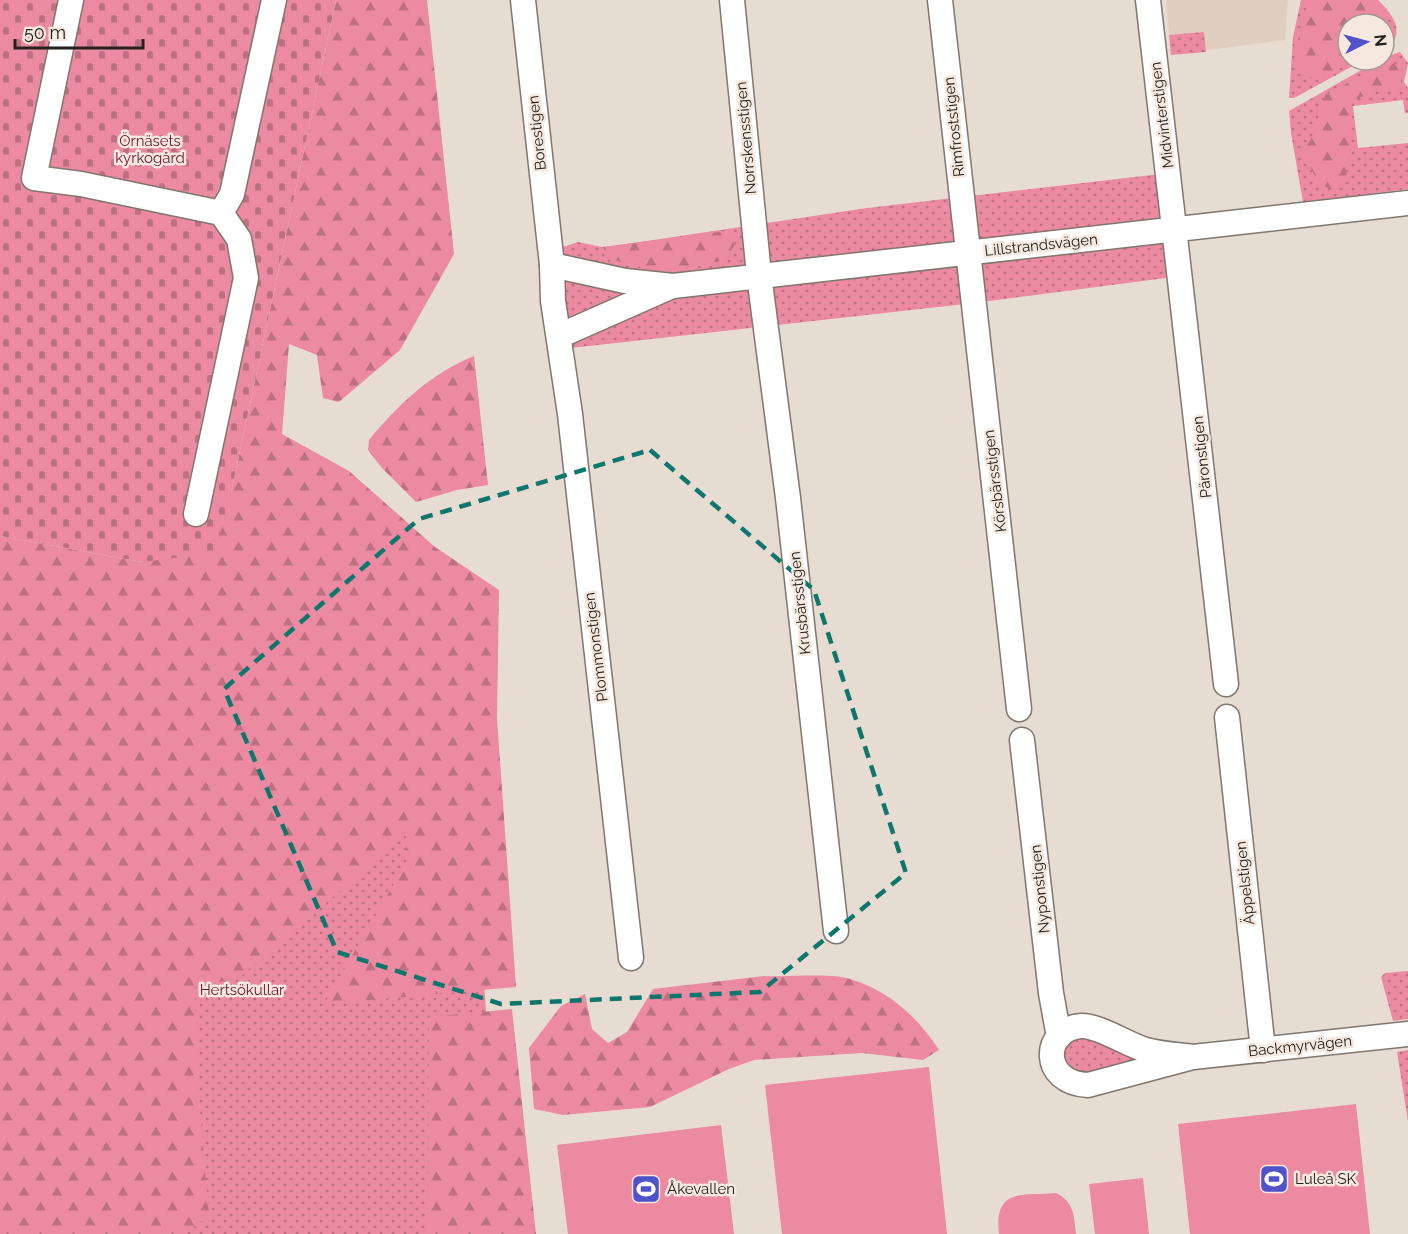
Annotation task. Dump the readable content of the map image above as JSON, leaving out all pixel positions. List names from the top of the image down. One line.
{"streets":{"street":["Midvinterstigen","Rimfroststigen","Borestigen","Norrskensstigen","Lillstrandsvägen","Päronstigen","Körsbärsstigen","Krusbärsstigen","Plommonstigen","Äppelstigen","Nyponstigen","Backmyrvägen"]},"crossings":[["Midvinterstigen","Lillstrandsvägen"],["Midvinterstigen","Päronstigen"],["Rimfroststigen","Lillstrandsvägen"],["Rimfroststigen","Körsbärsstigen"],["Borestigen","Lillstrandsvägen"],["Norrskensstigen","Lillstrandsvägen"],["Norrskensstigen","Krusbärsstigen"],["Lillstrandsvägen","Päronstigen"],["Lillstrandsvägen","Körsbärsstigen"],["Lillstrandsvägen","Krusbärsstigen"],["Lillstrandsvägen","Plommonstigen"],["Äppelstigen","Backmyrvägen"],["Nyponstigen","Backmyrvägen"]],"parks":["Örnäsets kyrkogård","Hertsökullar"],"places":{"sports":["Luleå SK","Åkevallen"]},"scale_bar":"50 m","north":"right"}
